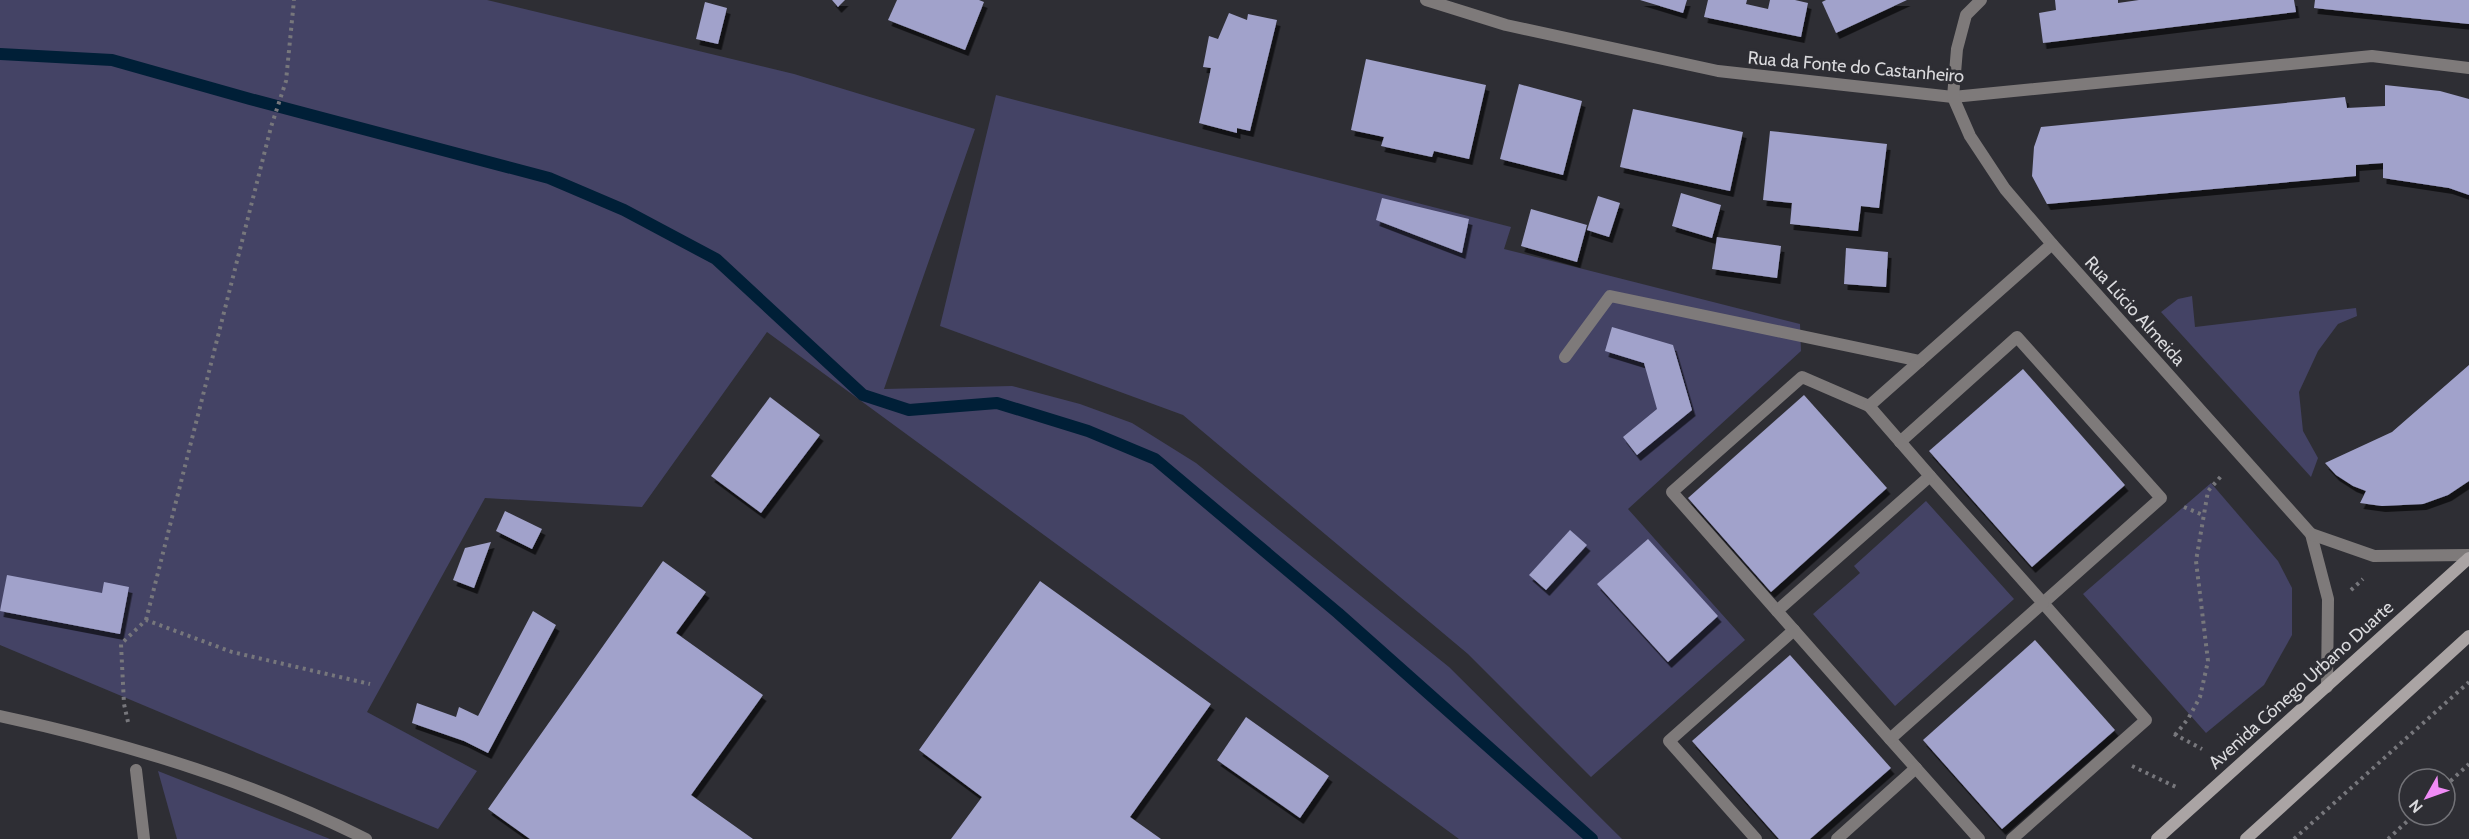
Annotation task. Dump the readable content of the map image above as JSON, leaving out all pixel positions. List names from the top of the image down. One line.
{"streets":{"main road":["Avenida Cónego Urbano Duarte"],"street":["Rua da Fonte do Castanheiro","Rua Lúcio Almeida"]},"crossings":[["Rua da Fonte do Castanheiro","Rua Lúcio Almeida"],["Rua Lúcio Almeida","Avenida Cónego Urbano Duarte"]],"north":"bottom left"}
